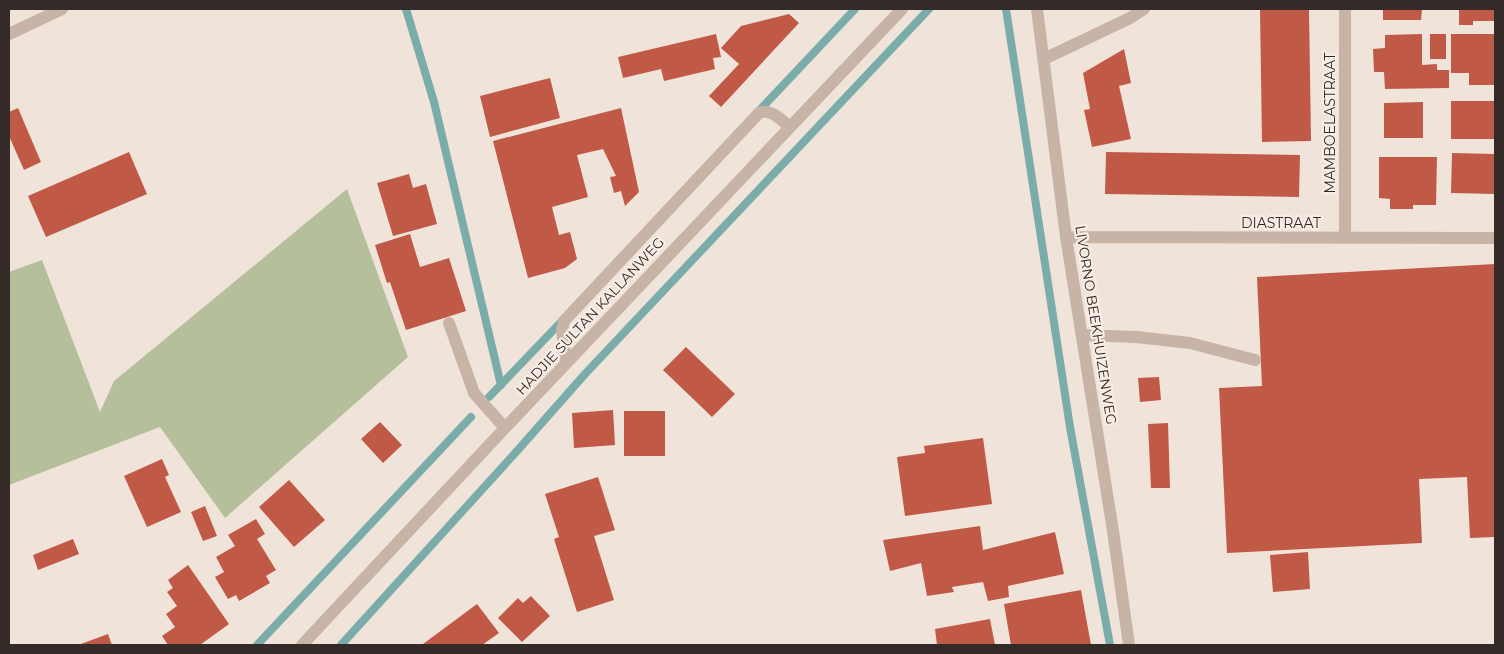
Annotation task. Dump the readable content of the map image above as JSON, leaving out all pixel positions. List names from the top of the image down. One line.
{"streets":{"street":["MAMBOELASTRAAT","DIASTRAAT","HADJIE SULTAN KALLANWEG","LIVORNO BEEKHUIZENWEG"]},"crossings":[["MAMBOELASTRAAT","DIASTRAAT"],["DIASTRAAT","LIVORNO BEEKHUIZENWEG"]]}
